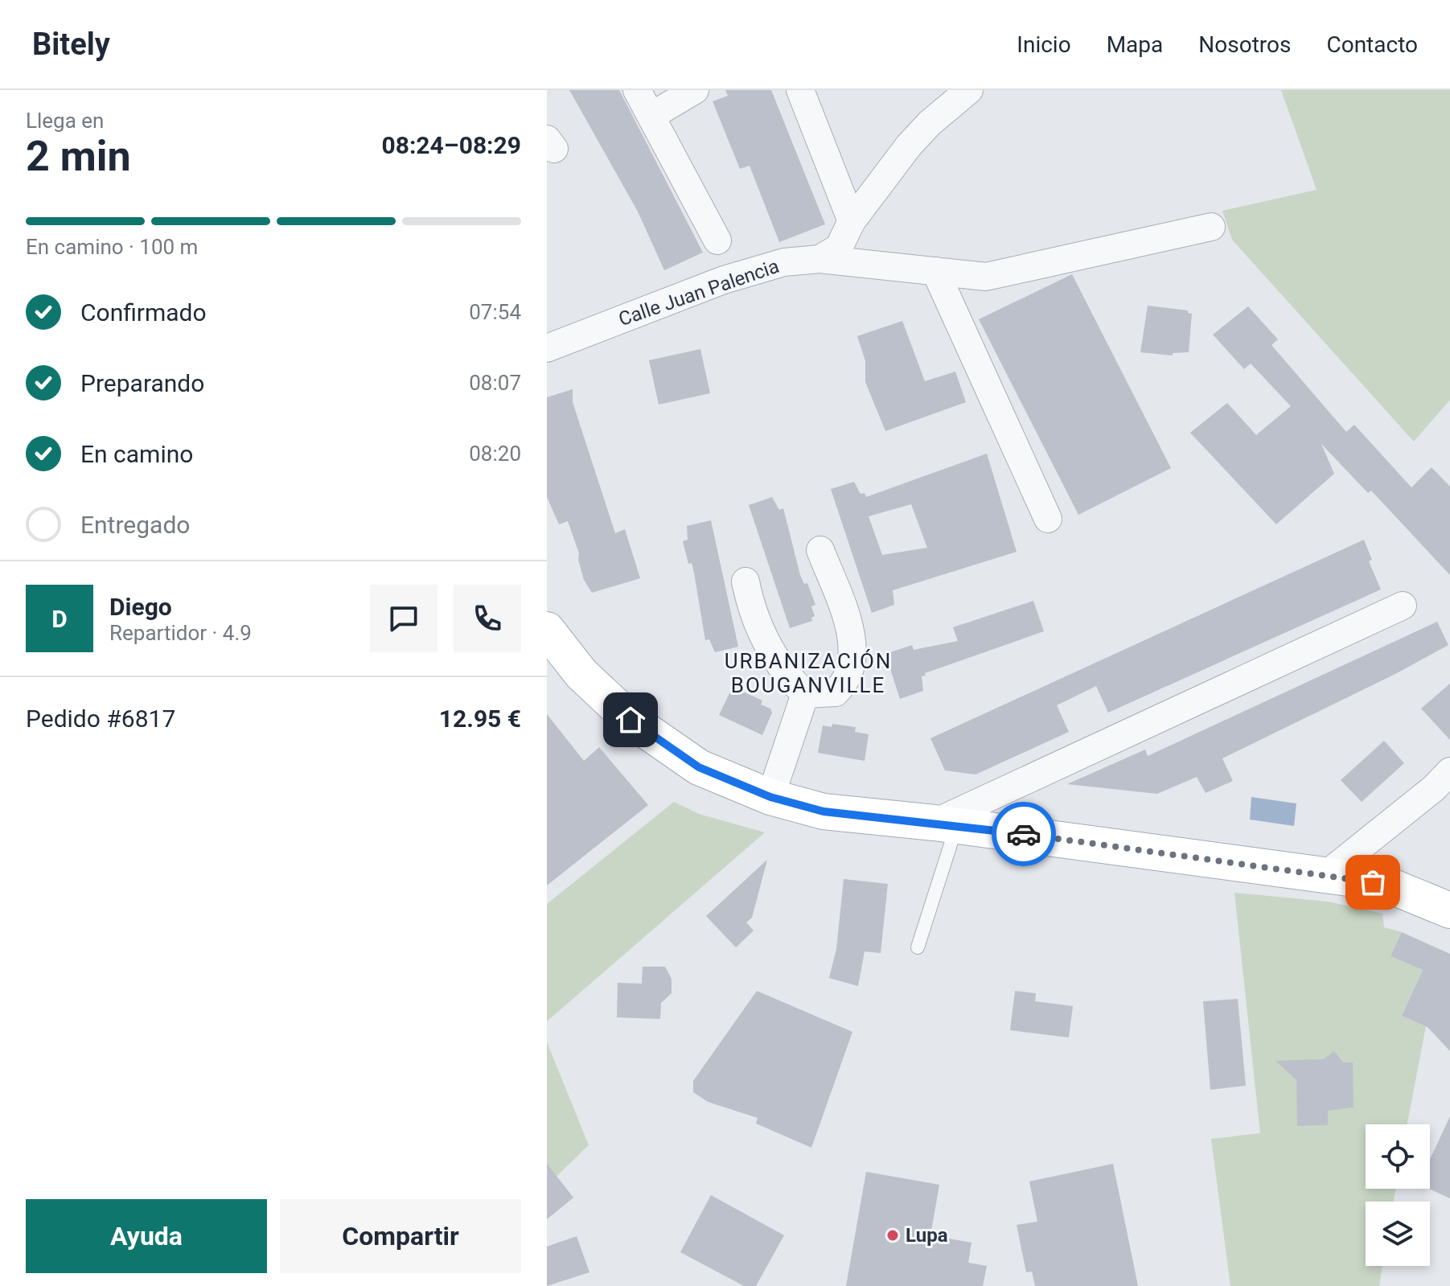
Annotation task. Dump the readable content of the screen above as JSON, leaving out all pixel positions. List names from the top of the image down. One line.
{"streets":{"street":["Calle Juan Palencia"]},"districts":["URBANIZACIÓN BOUGANVILLE"],"places":["Lupa"],"page":{"header":"Bitely","nav":["Inicio","Mapa","Nosotros","Contacto"],"heading":["2 min","Llega en","08:24–08:29"],"panel":["Diego","Repartidor · 4.9","Pedido #6817","12.95 €"],"bar":"En camino · 100 m","list":[["Confirmado","07:54"],["Preparando","08:07"],["En camino","08:20"],"Entregado"],"round":"D","buttons":["Ayuda","Compartir"]}}
